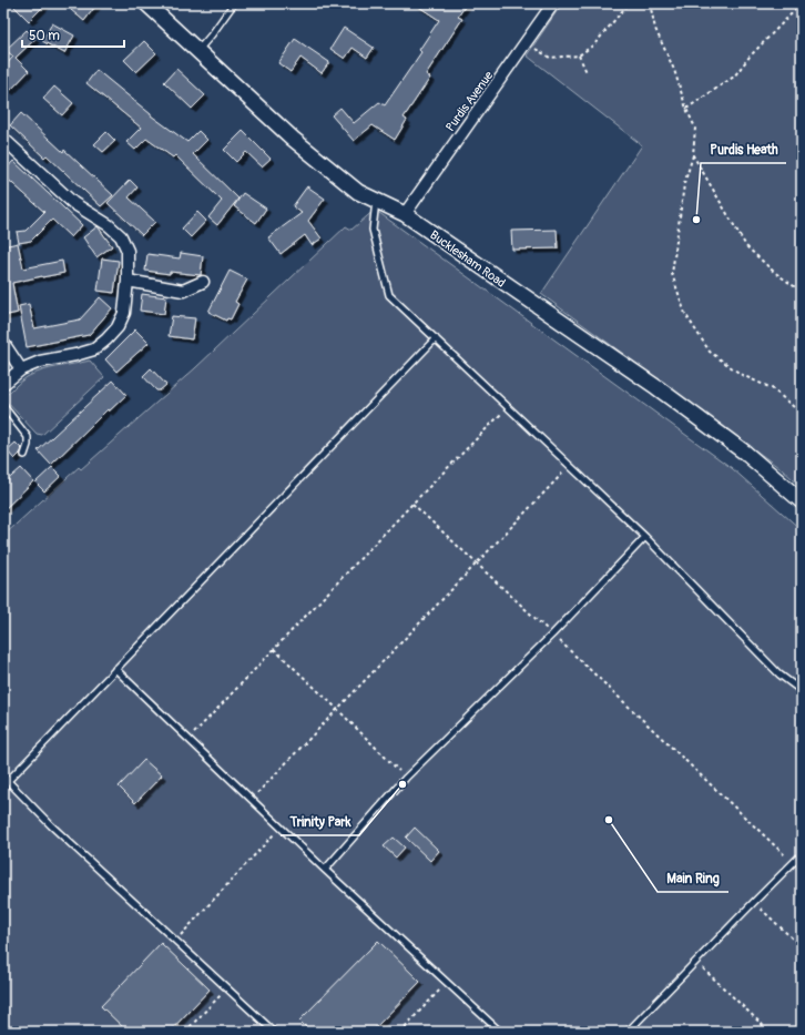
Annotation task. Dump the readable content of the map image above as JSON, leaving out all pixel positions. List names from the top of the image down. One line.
{"streets":{"street":["Purdis Avenue","Bucklesham Road"]},"crossings":[["Purdis Avenue","Bucklesham Road"]],"places":["Purdis Heath","Trinity Park","Main Ring"],"scale_bar":"50 m"}
